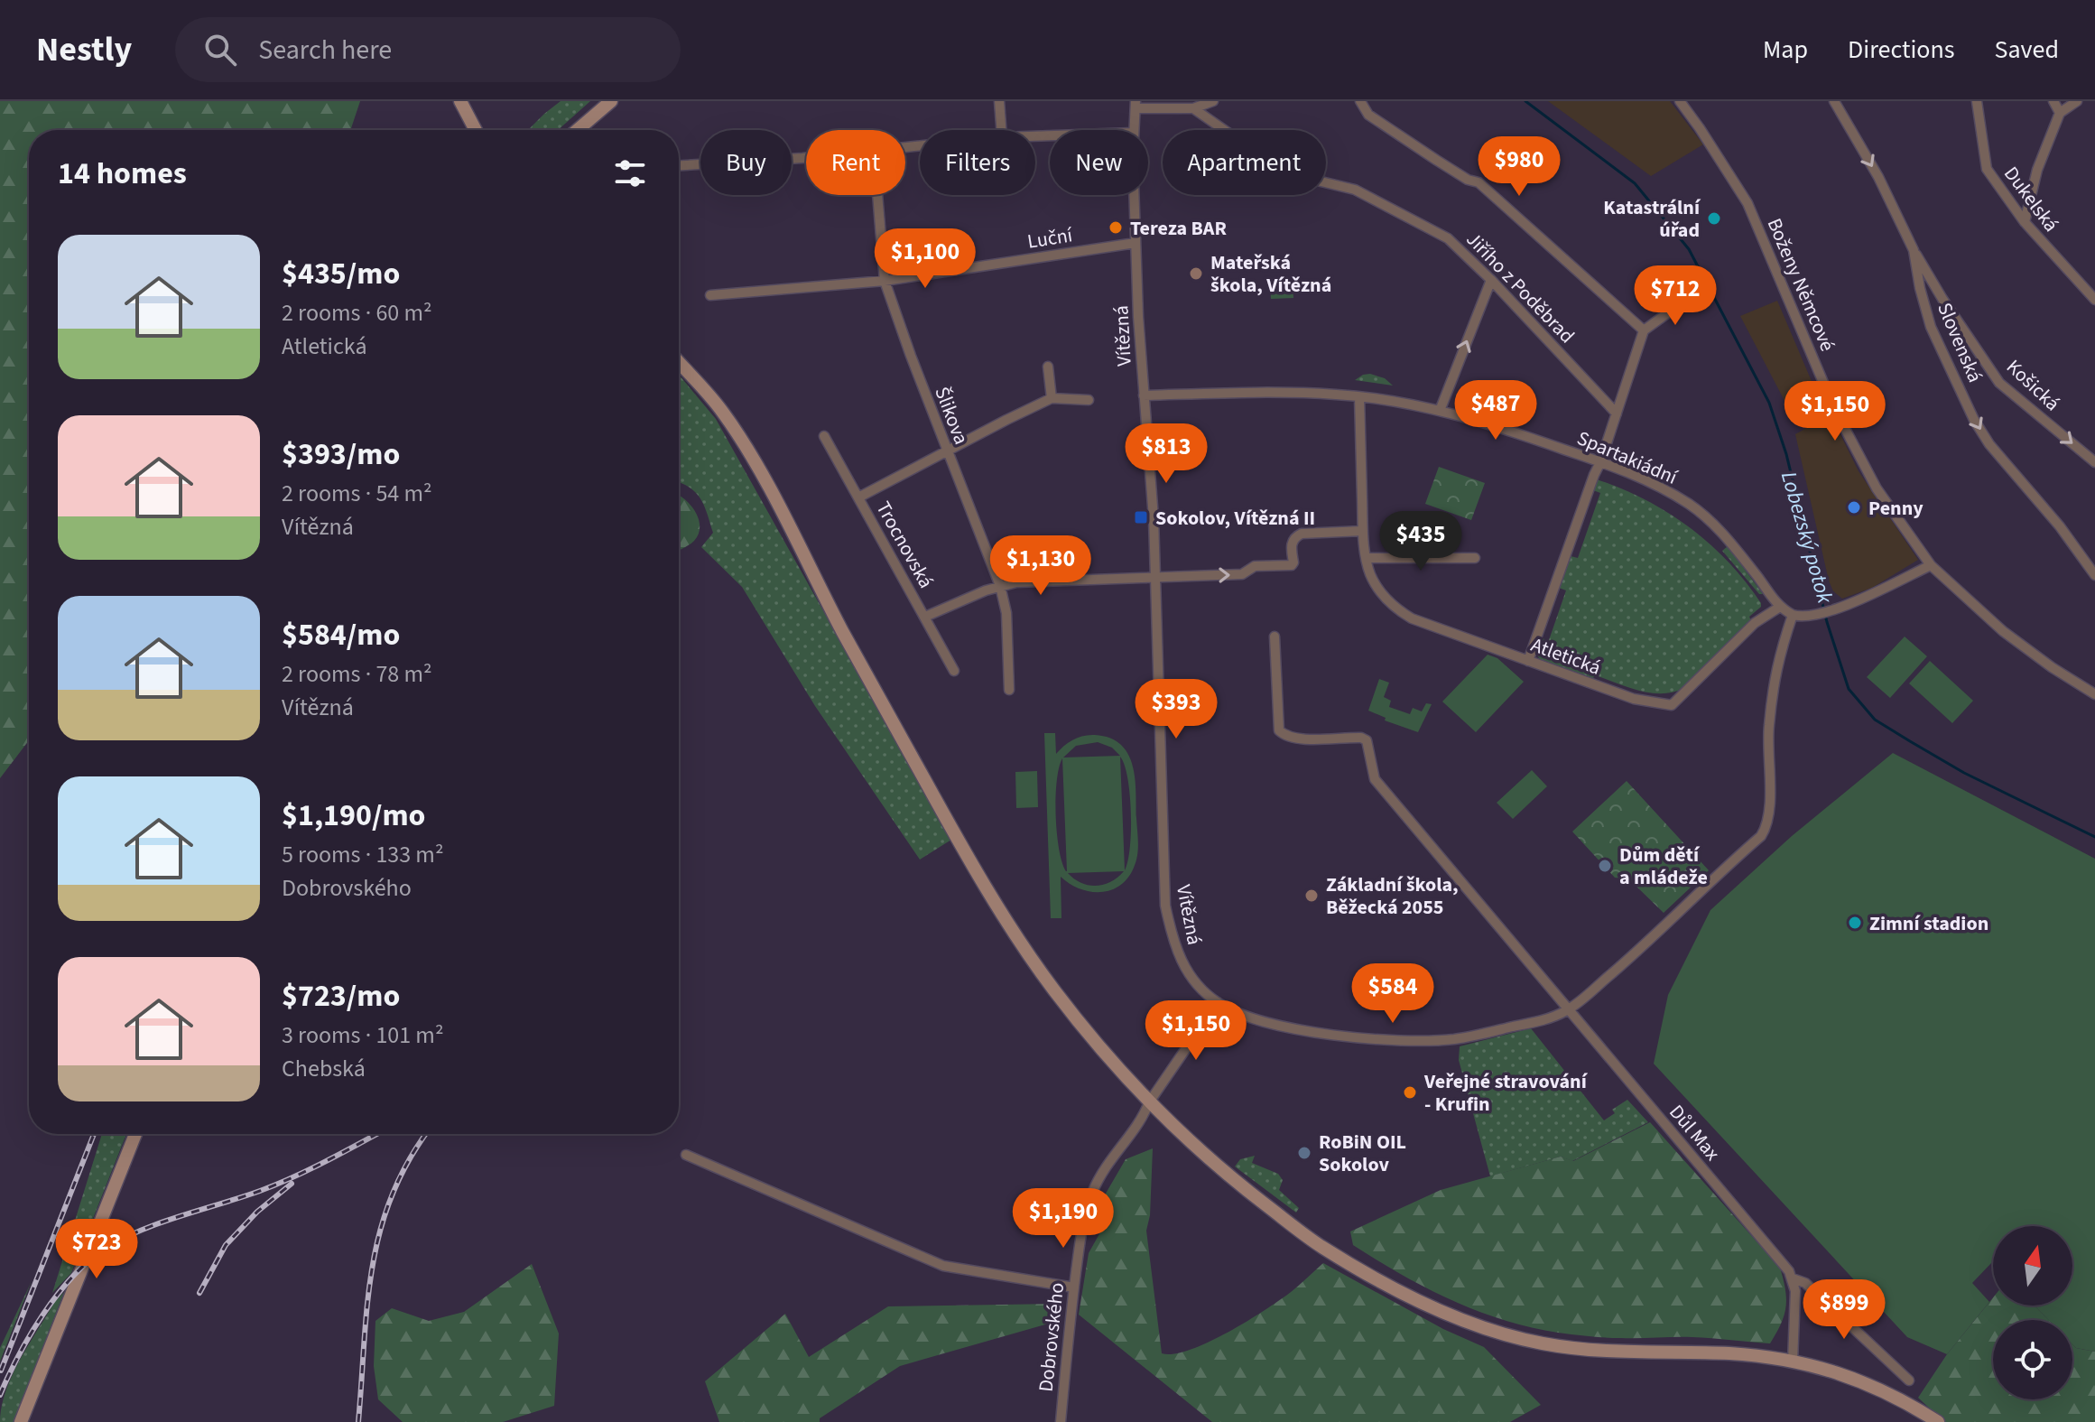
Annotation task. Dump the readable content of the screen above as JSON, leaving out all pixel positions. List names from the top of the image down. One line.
{"streets":{"street":["Dukelská","Luční","Boženy Němcové","Jiřího z Poděbrad","Vítězná","Slovenská","Košická","Šlikova","Spartakiádní","Trocnovská","Atletická","Důl Max","Dobrovského"]},"crossings":[["Luční","Vítězná"],["Luční","Šlikova"],["Vítězná","Spartakiádní"],["Vítězná","Důl Max"],["Vítězná","Dobrovského"],["Slovenská","Košická"],["Spartakiádní","Atletická"]],"one_way":["Slovenská","Košická"],"water":["Lobezský potok"],"places":{"other":["Katastrální úřad","Tereza BAR","Mateřská škola, Vítězná","Penny","Dům dětí a mládeže","Základní škola, Běžecká 2055","Zimní stadion","Veřejné stravování - Krufin","RoBiN OIL Sokolov"],"transit":["Sokolov, Vítězná II"]},"north":"top","page":{"header":"Nestly","search":"Search here","nav":["Map","Directions","Saved"],"chip":["Buy","Rent","Filters","New","Apartment"],"heading":"14 homes","price":["$980","$1,100","$712","$487","$1,150","$813","$435","$1,130","$393","$584","$1,150","$1,190","$723","$899"],"list":[{"name":"$435/mo","note":"2 rooms · 60 m² · Atletická"},{"name":"$393/mo","note":"2 rooms · 54 m² · Vítězná"},{"name":"$584/mo","note":"2 rooms · 78 m² · Vítězná"},{"name":"$1,190/mo","note":"5 rooms · 133 m² · Dobrovského"},{"name":"$723/mo","note":"3 rooms · 101 m² · Chebská"}]}}
